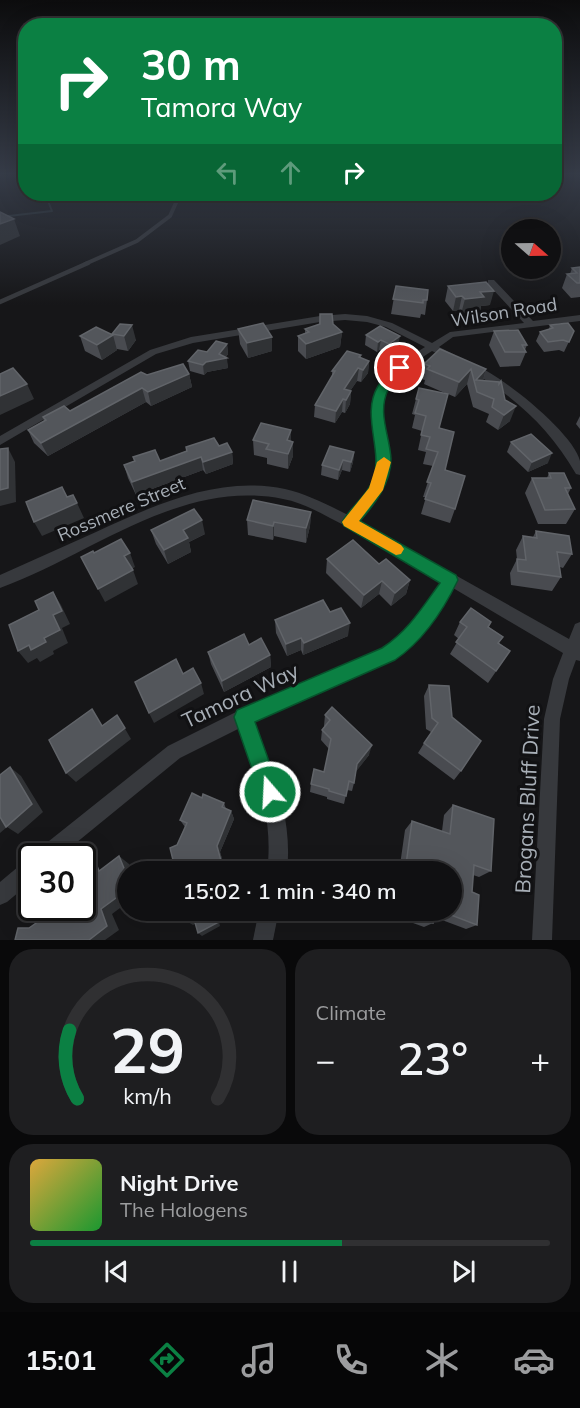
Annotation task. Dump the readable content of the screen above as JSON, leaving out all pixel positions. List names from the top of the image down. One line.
{"streets":{"street":["Wilson Road","Rossmere Street","Tamora Way","Brogans Bluff Drive"]},"crossings":[["Wilson Road","Rossmere Street"],["Rossmere Street","Tamora Way"],["Rossmere Street","Brogans Bluff Drive"]],"north":"right","page":{"turn":["30 m","Tamora Way"],"limit":"30","trip":"15:02 · 1 min · 340 m","tile":"Climate","heat":["−","23°","+"],"song":["Night Drive","The Halogens"],"tabs":"15:01","gauge":["29","km/h"]}}
